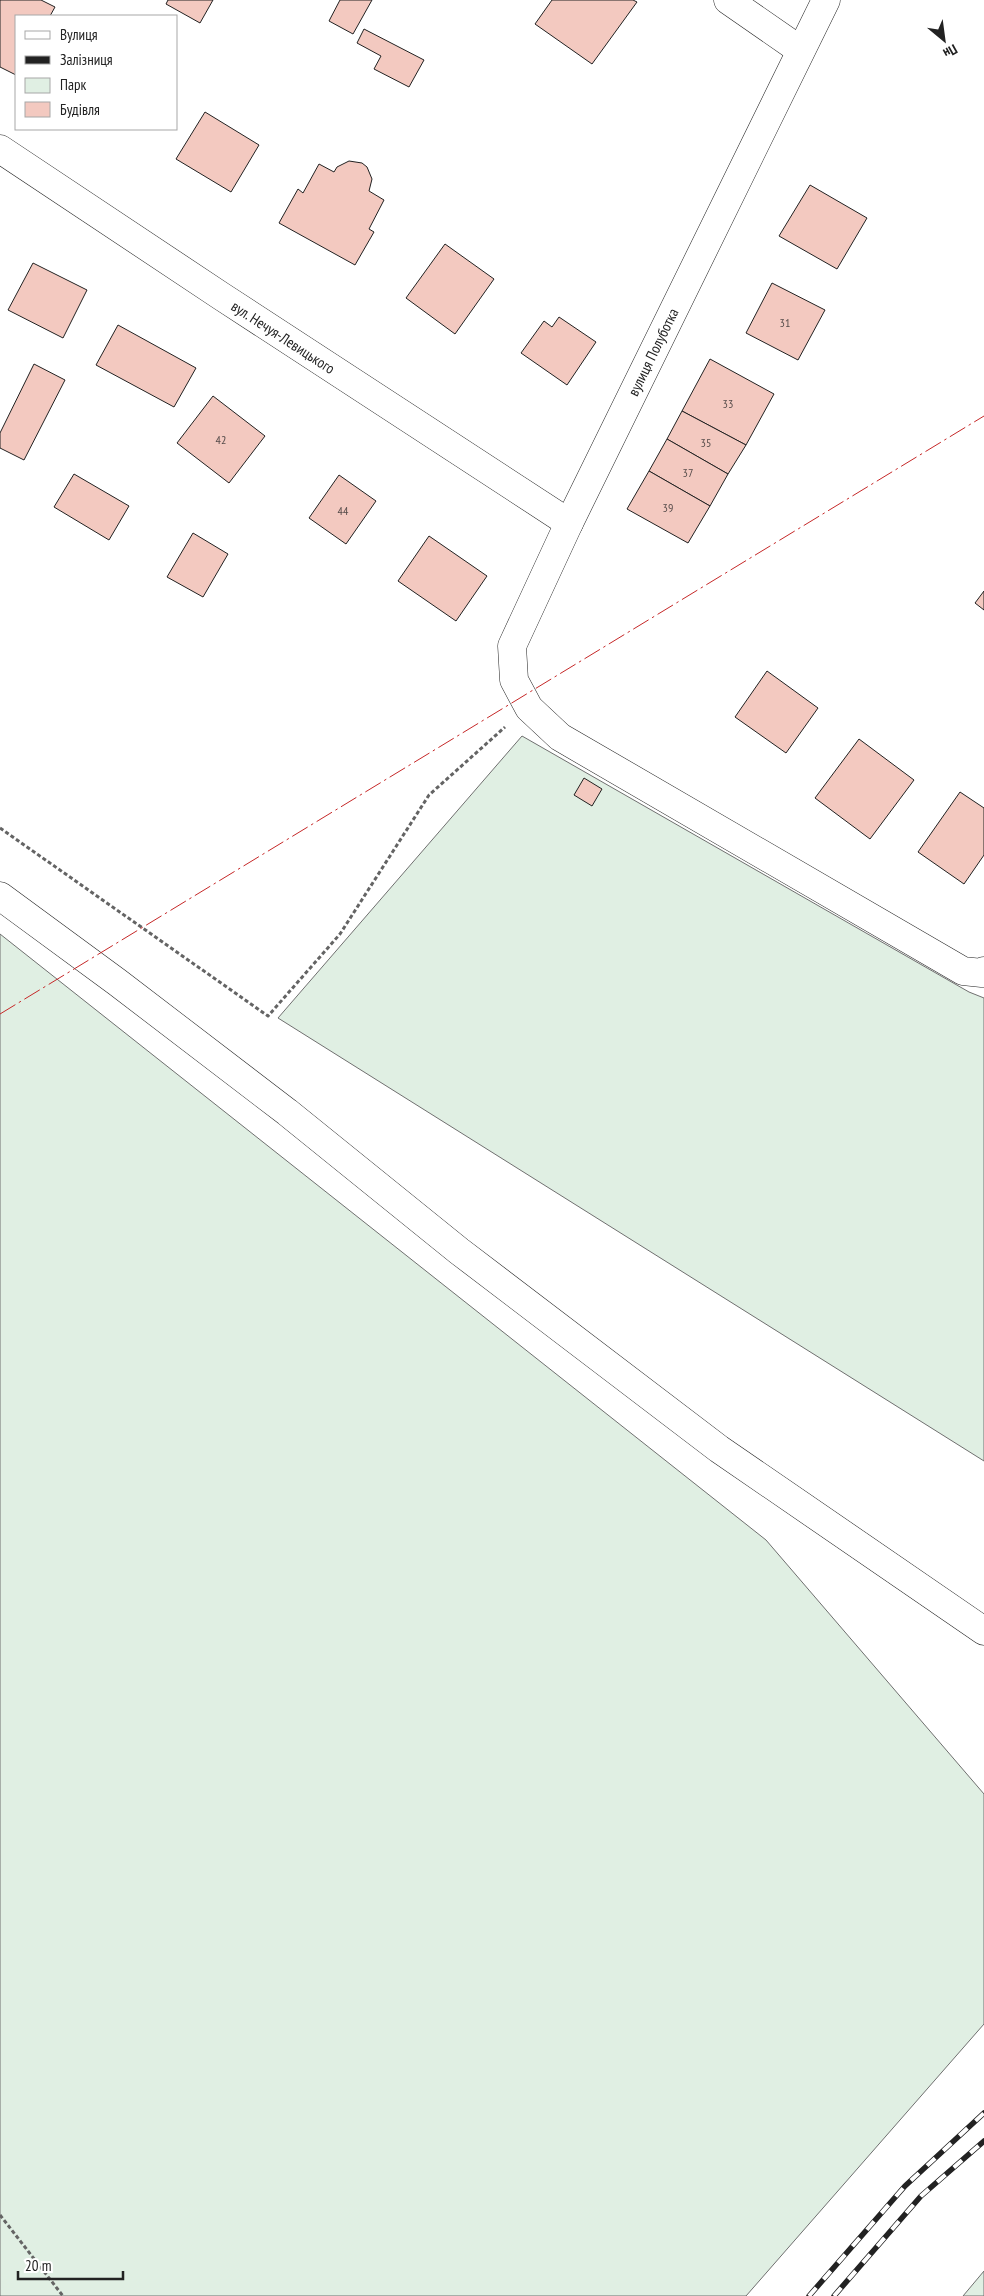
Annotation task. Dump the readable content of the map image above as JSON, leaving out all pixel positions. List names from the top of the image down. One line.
{"streets":{"main road":["вул. Нечуя-Левицького","вулиця Полуботка"]},"crossings":[["вул. Нечуя-Левицького","вулиця Полуботка"]],"house_numbers":["31","33","42","35","37","39","44"],"legend":["Вулиця","Залізниця","Парк","Будівля"],"scale_bar":"20 m","north":"bottom right"}
